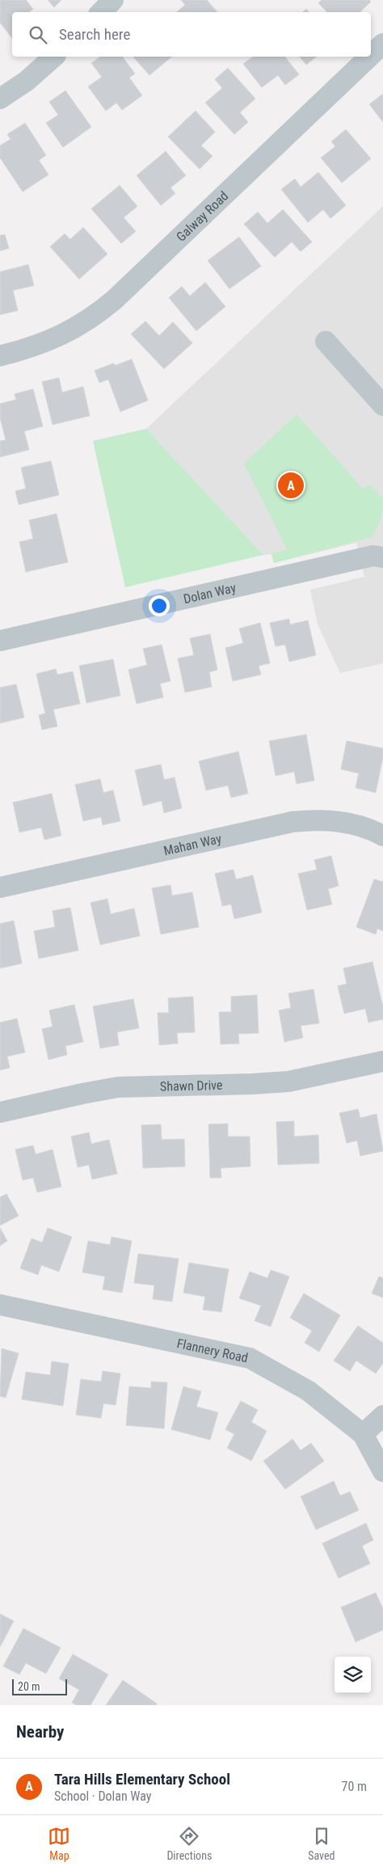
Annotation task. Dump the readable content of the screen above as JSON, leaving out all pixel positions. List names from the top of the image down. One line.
{"streets":{"street":["Galway Road","Dolan Way","Mahan Way","Shawn Drive","Flannery Road"]},"scale_bar":"20 m","page":{"search":"Search here","pins":"A","scale":"20 m","heading":"Nearby","list":[{"mark":"A","name":"Tara Hills Elementary School","note":"School · Dolan Way","value":"70 m"}],"nav":["Map","Directions","Saved"]}}
